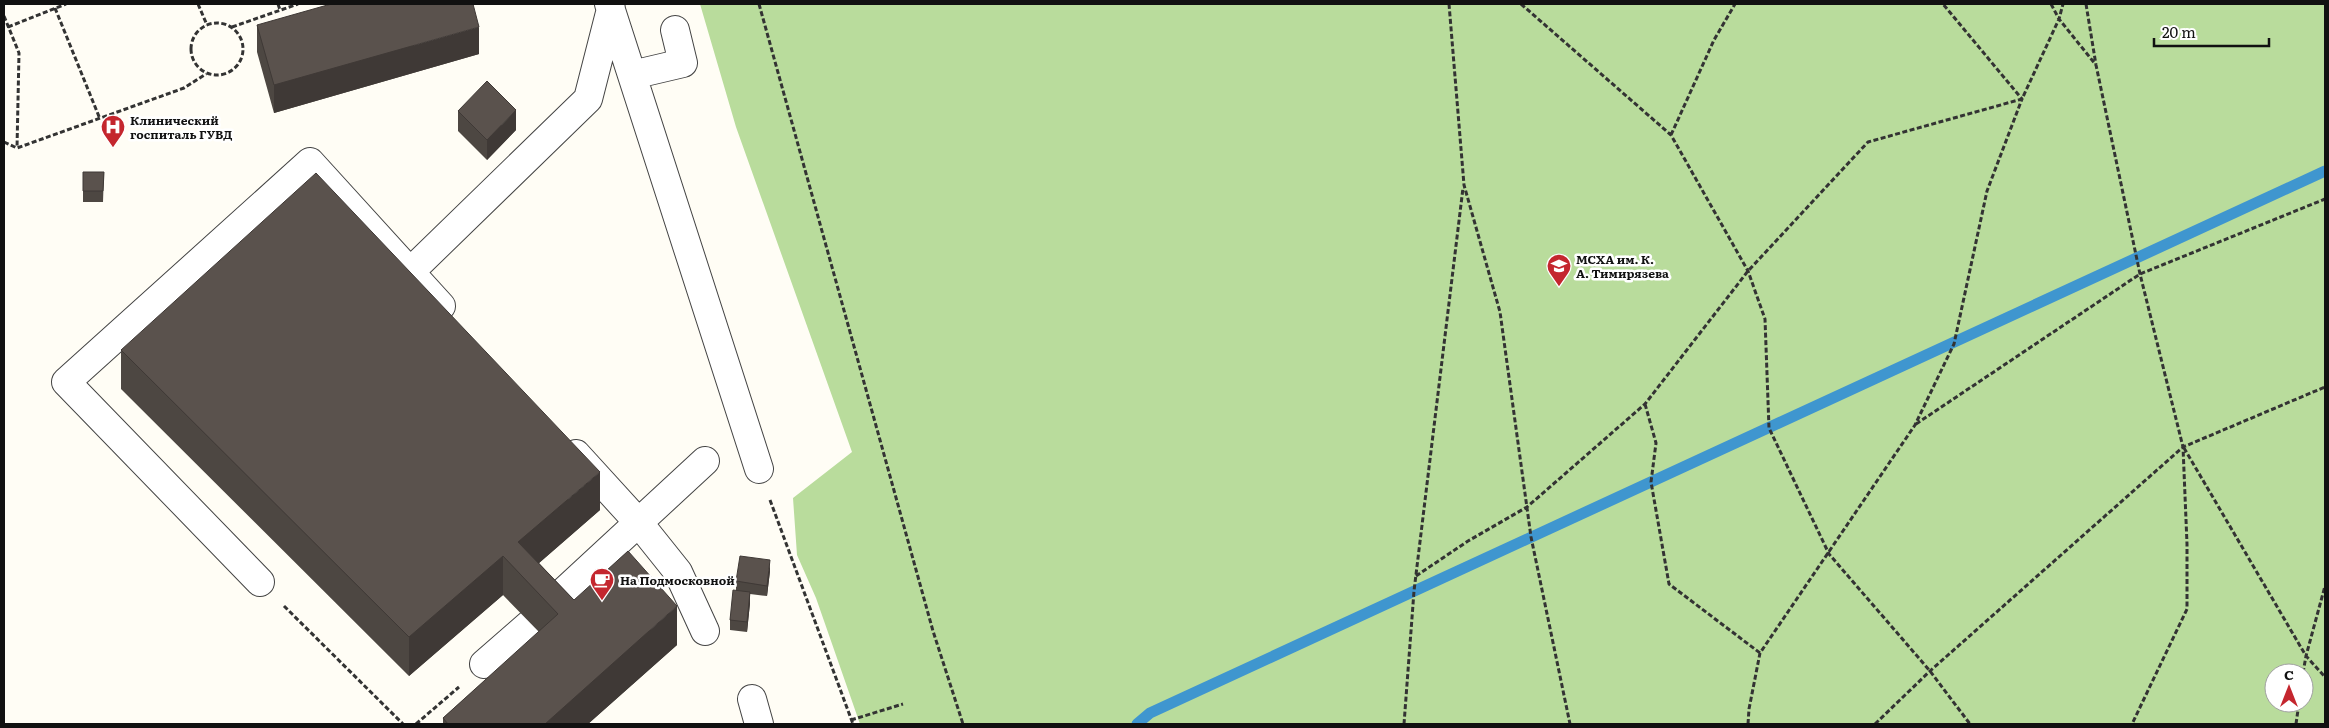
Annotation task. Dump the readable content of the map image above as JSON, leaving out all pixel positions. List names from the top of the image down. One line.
{"places":{"hospital":["Клинический госпиталь ГУВД"],"school or university":["МСХА им. К. А. Тимирязева"],"cafe":["На Подмосковной"]},"scale_bar":"20 m","north":"top"}
